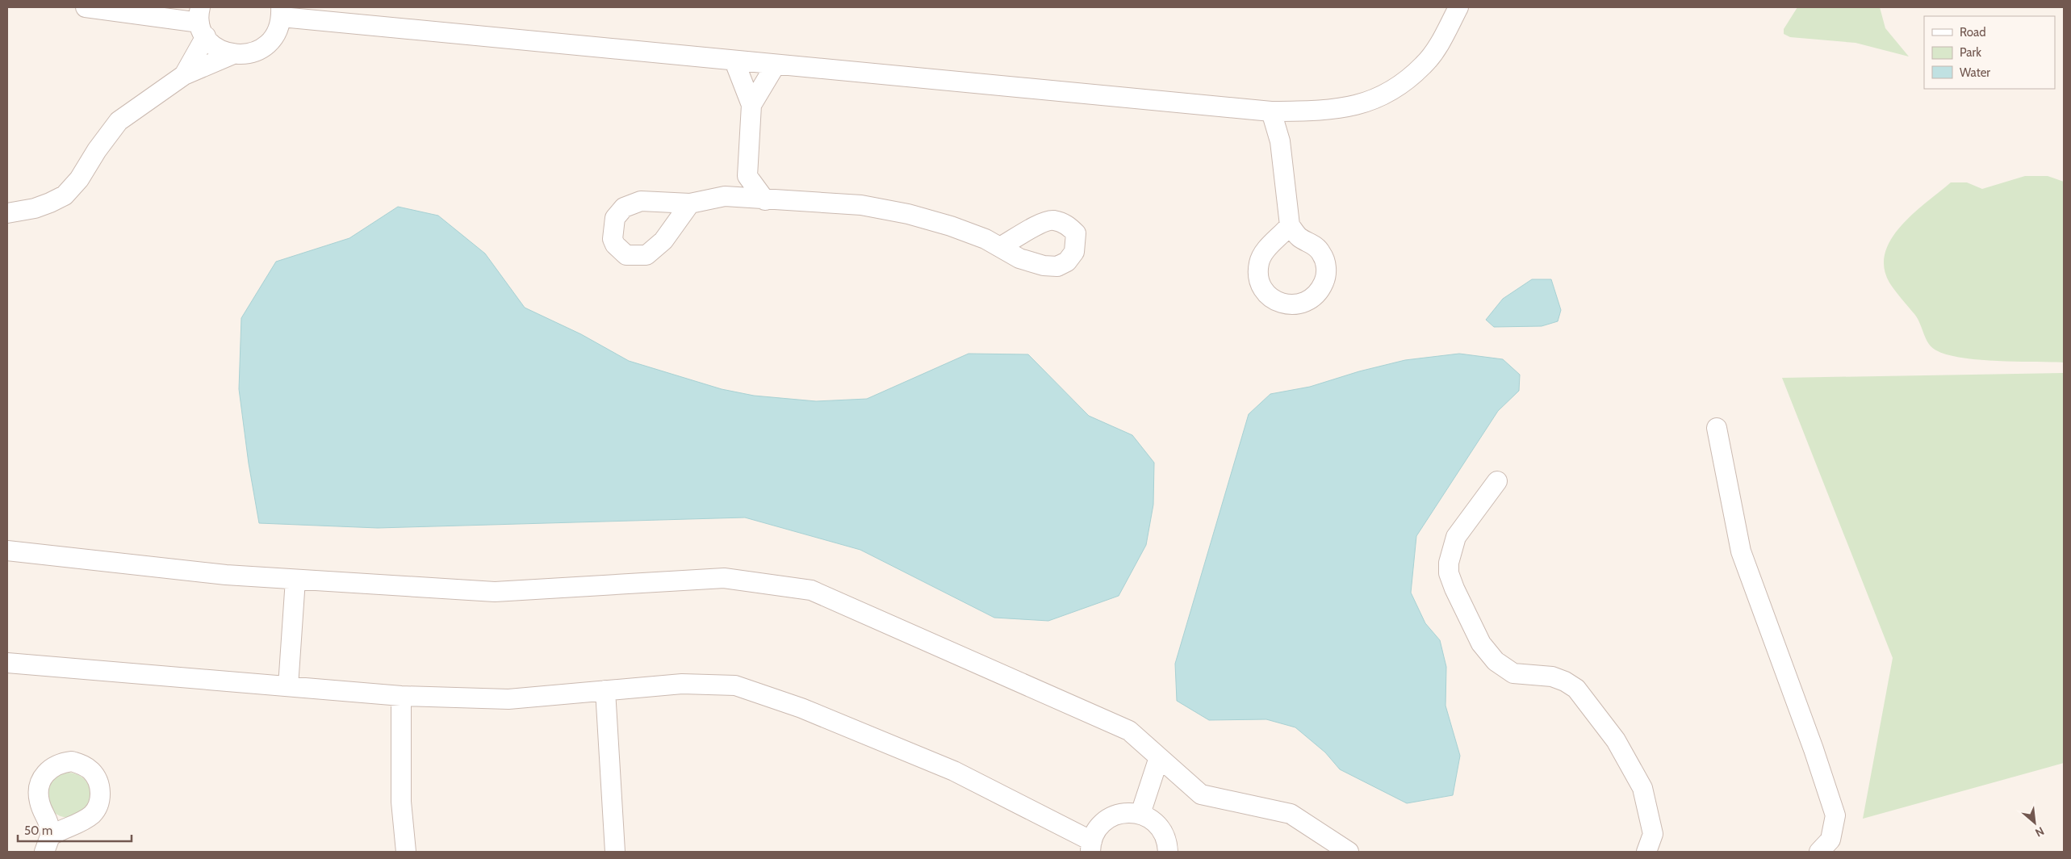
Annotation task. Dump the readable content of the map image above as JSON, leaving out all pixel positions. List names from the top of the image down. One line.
{"legend":["Road","Park","Water"],"scale_bar":"50 m","north":"bottom right"}
